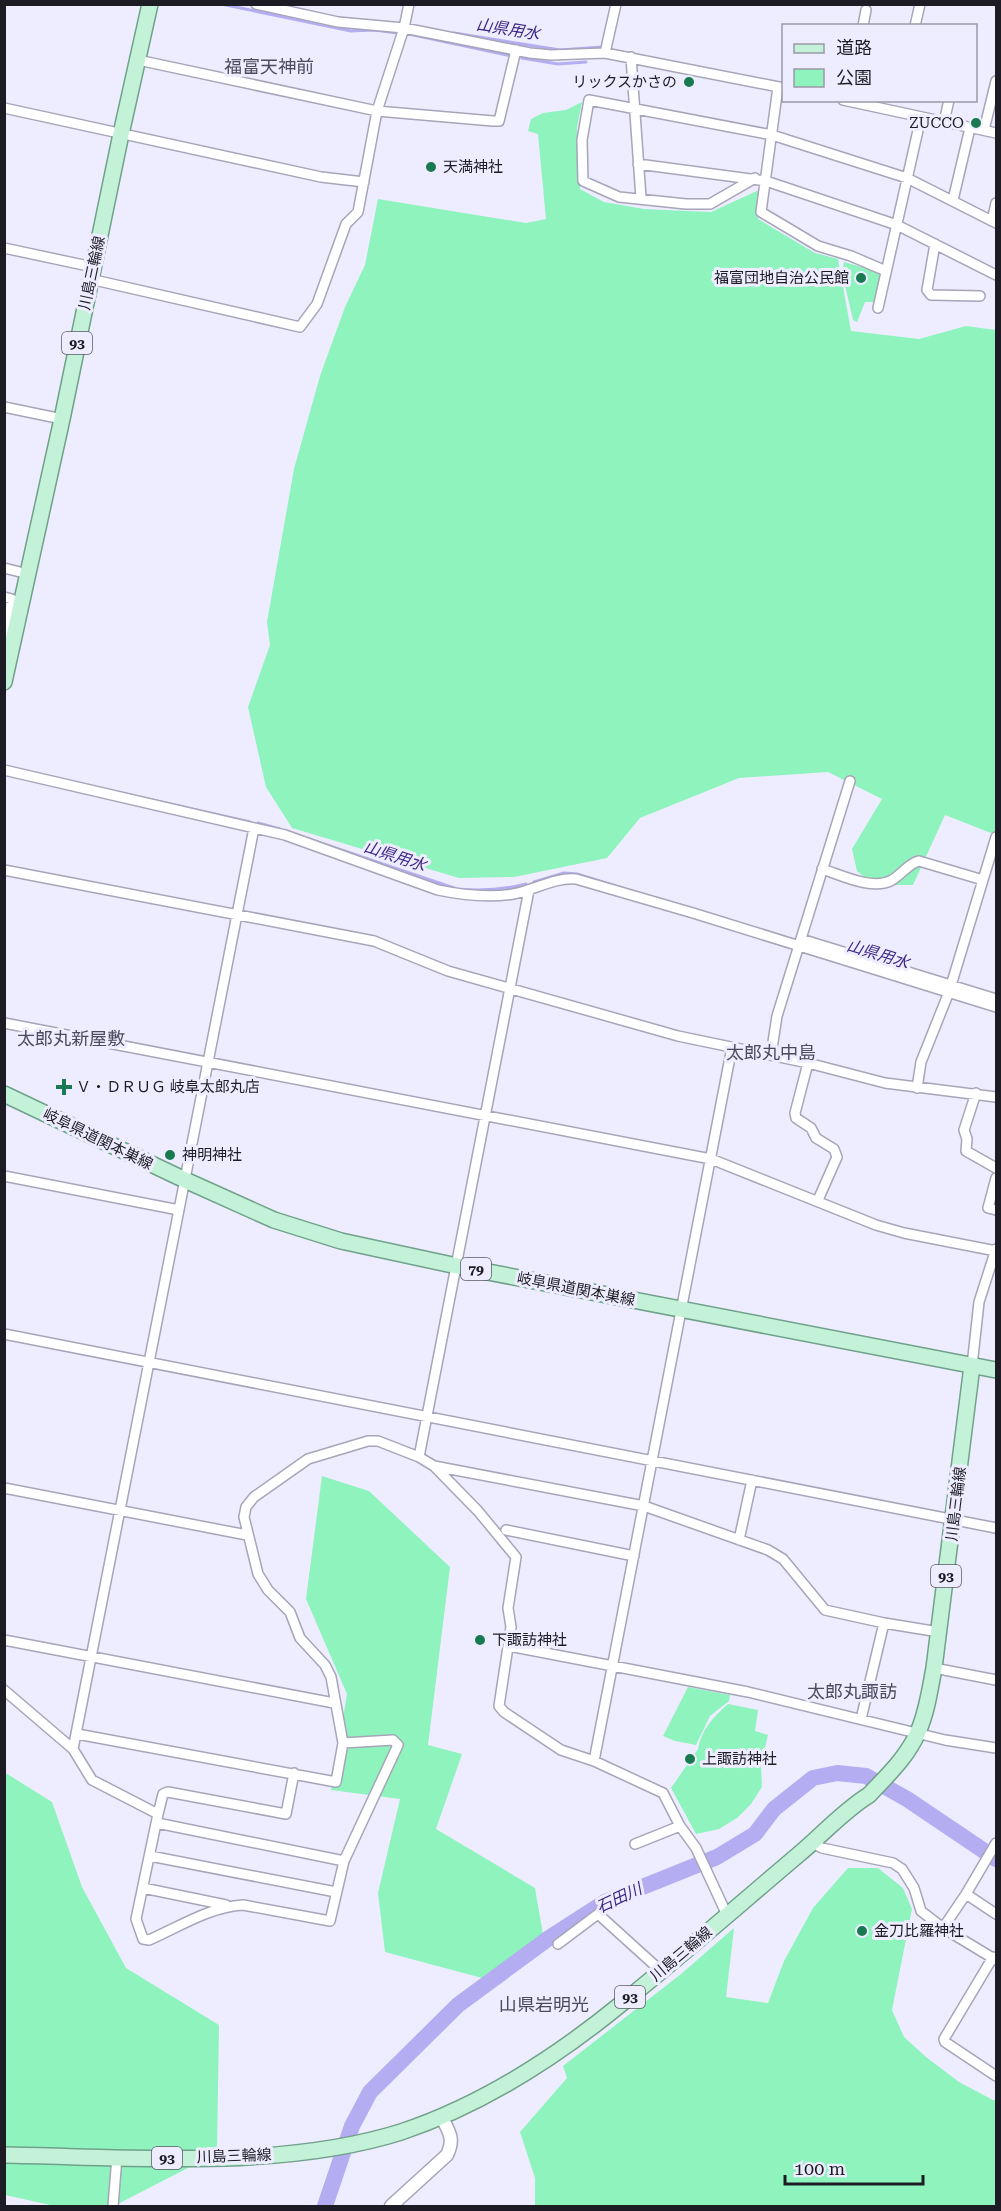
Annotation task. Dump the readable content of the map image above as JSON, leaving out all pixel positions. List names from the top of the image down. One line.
{"streets":{"main road":["川島三輪線","93","岐阜県道関本巣線","79"]},"crossings":[["川島三輪線","岐阜県道関本巣線"]],"districts":["福富天神前","太郎丸新屋敷","太郎丸中島","太郎丸諏訪","山県岩明光"],"water":["山県用水","石田川"],"places":{"other":["リックスかさの","ZUCCO","天満神社","福富団地自治公民館","神明神社","下諏訪神社","上諏訪神社","金刀比羅神社"],"health":["Ｖ・ＤＲＵＧ 岐阜太郎丸店"]},"legend":["道路","公園"],"scale_bar":"100 m"}
